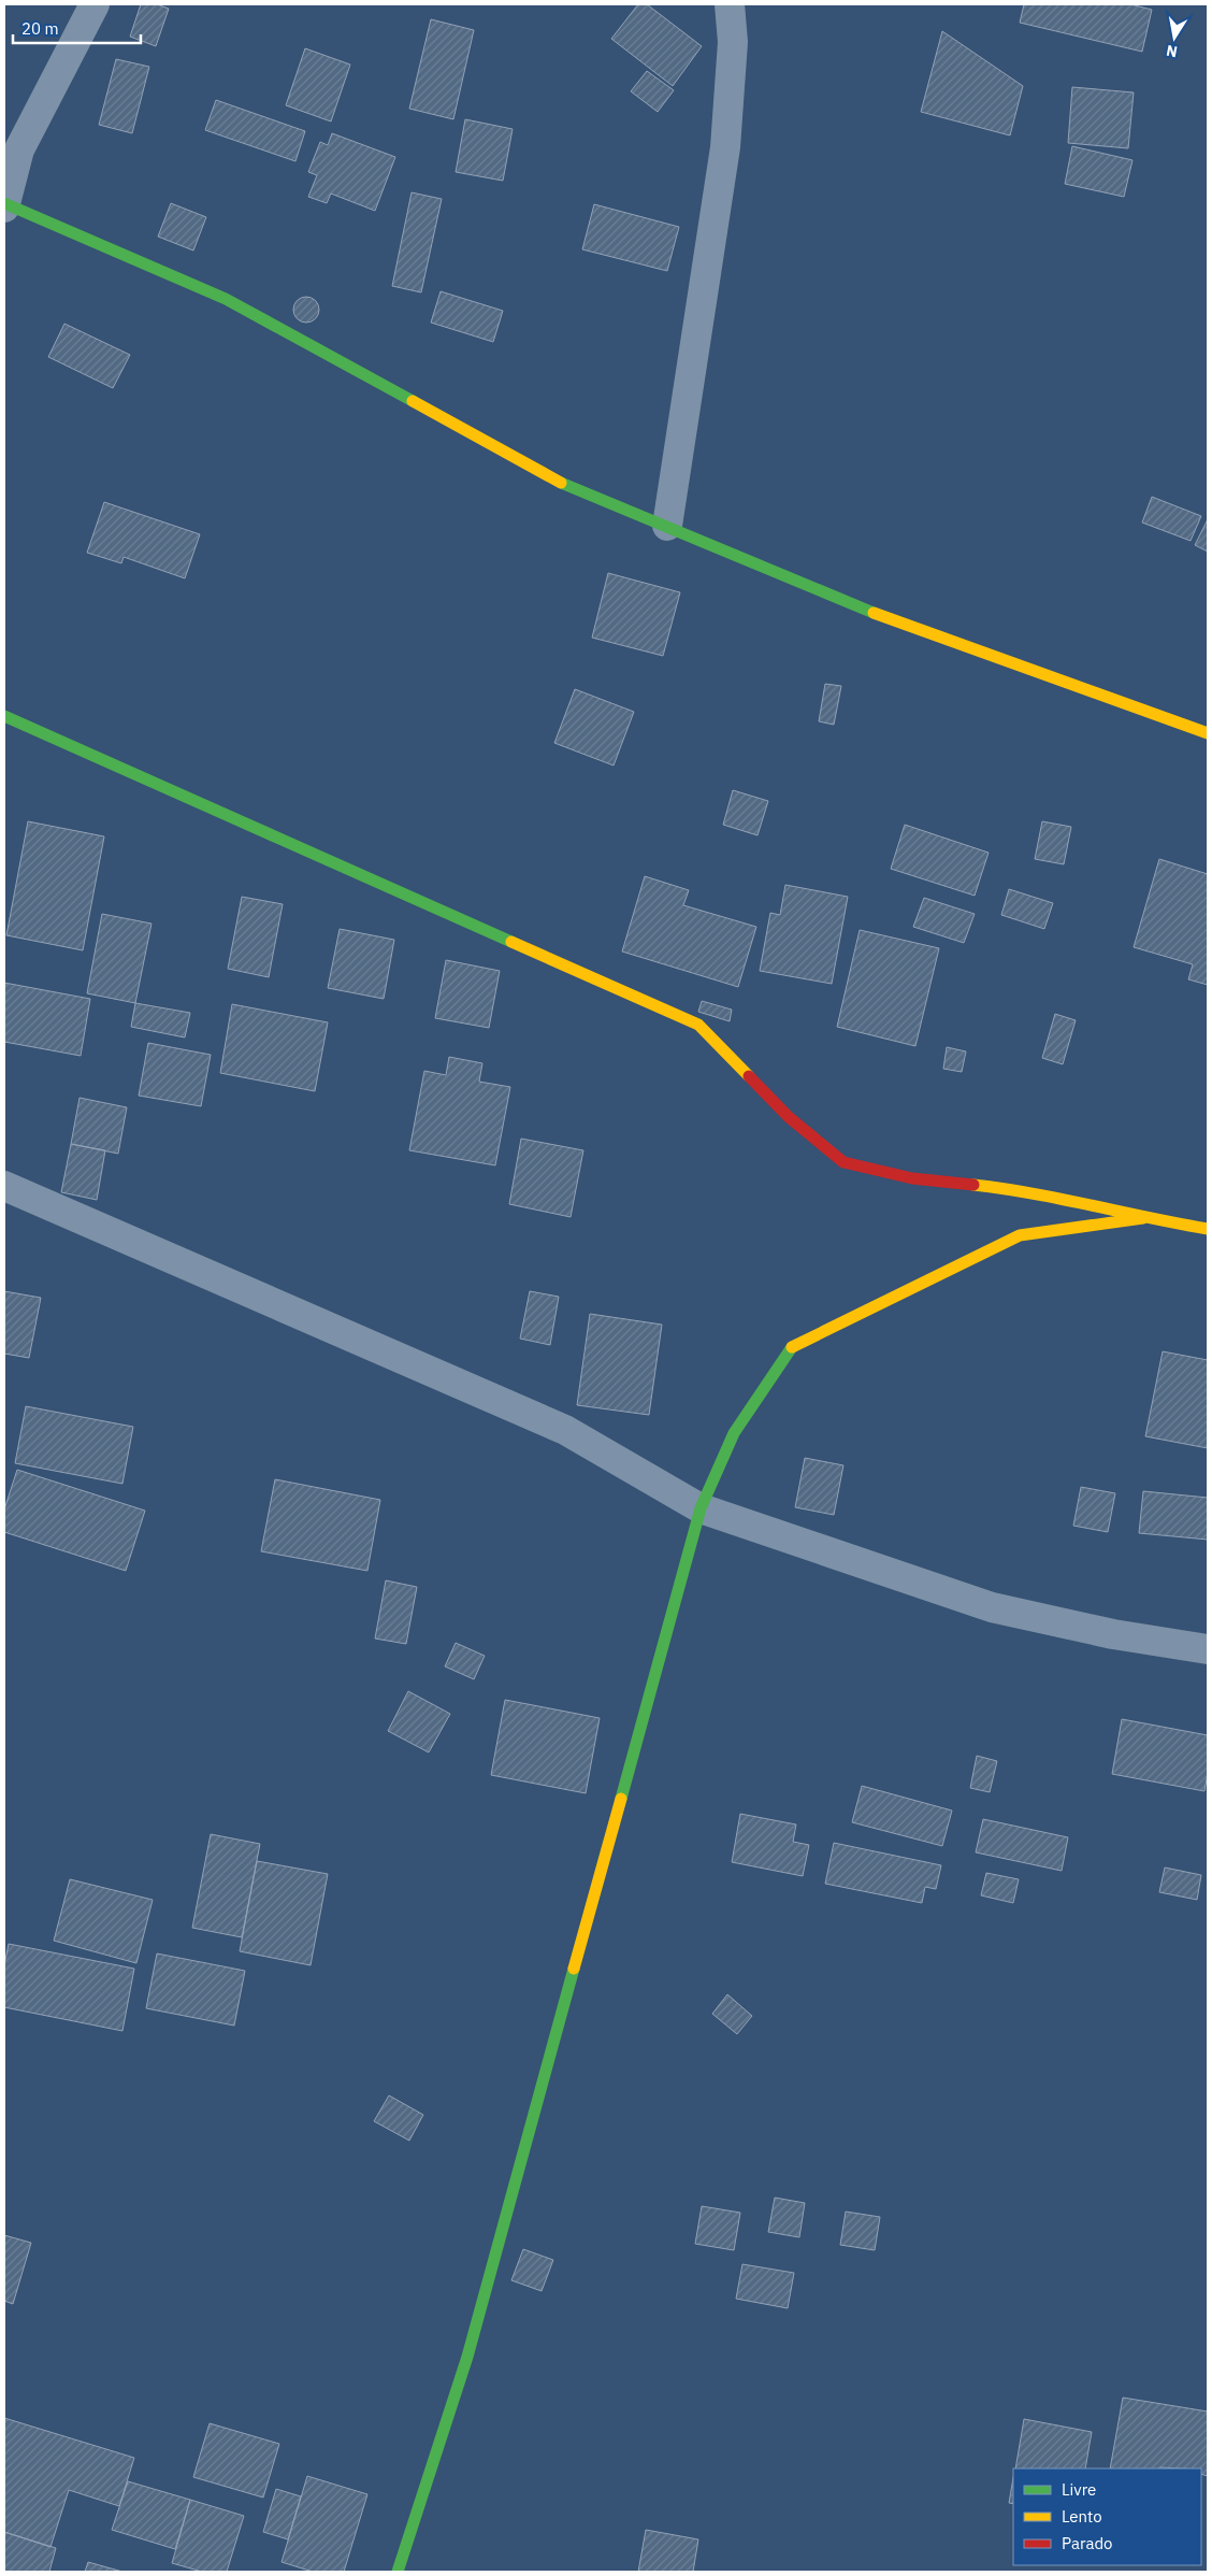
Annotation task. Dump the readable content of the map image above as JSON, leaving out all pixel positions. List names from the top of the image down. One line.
{"legend":["Livre","Lento","Parado"],"scale_bar":"20 m","north":"bottom"}
